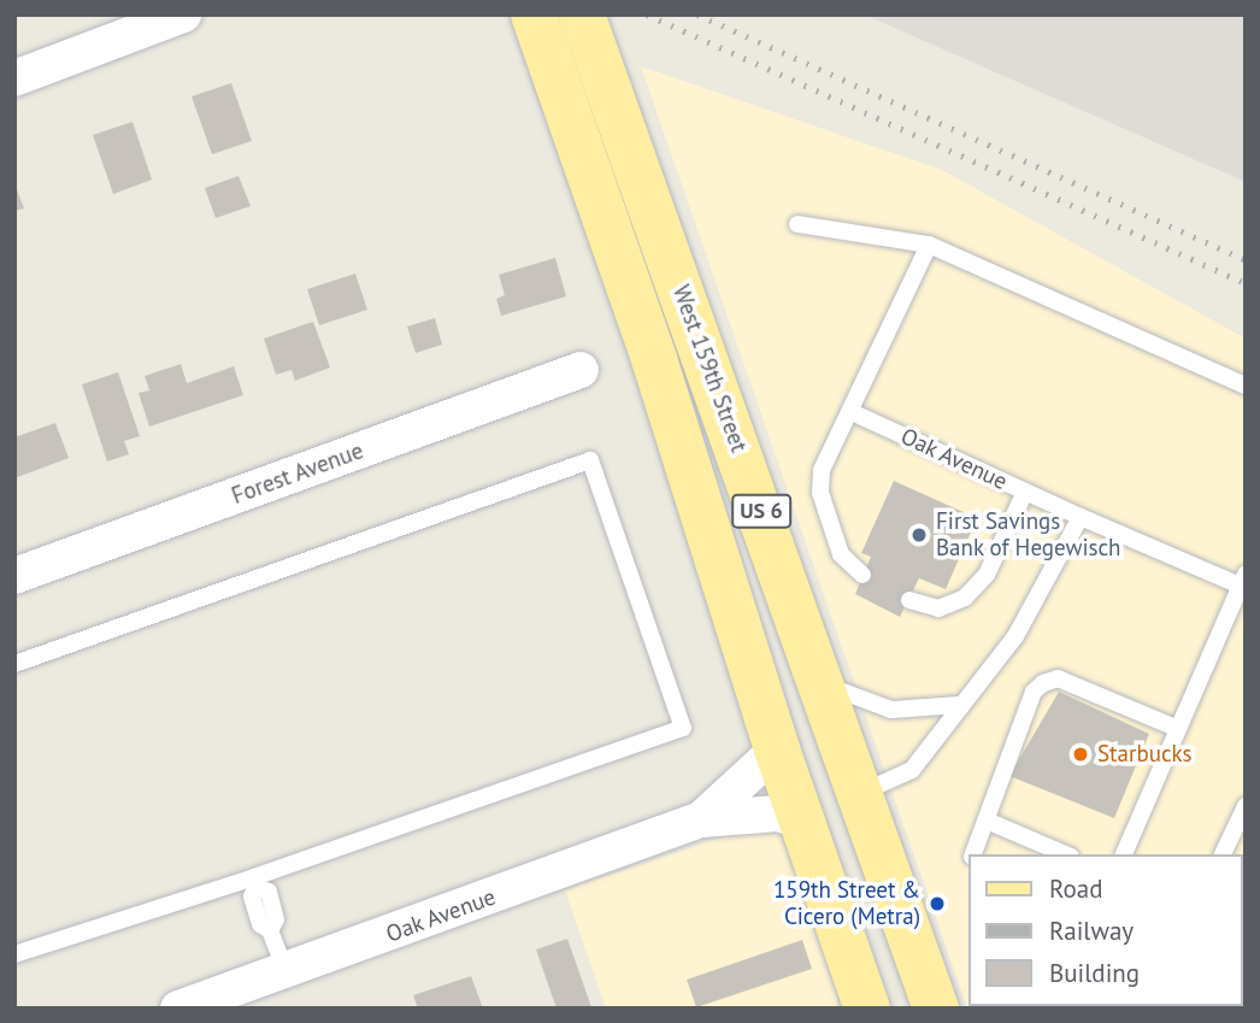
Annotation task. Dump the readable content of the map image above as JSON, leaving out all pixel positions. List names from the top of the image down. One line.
{"streets":{"main road":["West 159th Street","US 6"],"street":["Oak Avenue","Forest Avenue"]},"crossings":[["West 159th Street","Oak Avenue"]],"places":["First Savings Bank of Hegewisch","Starbucks","159th Street & Cicero (Metra)"],"legend":["Road","Railway","Building"]}
